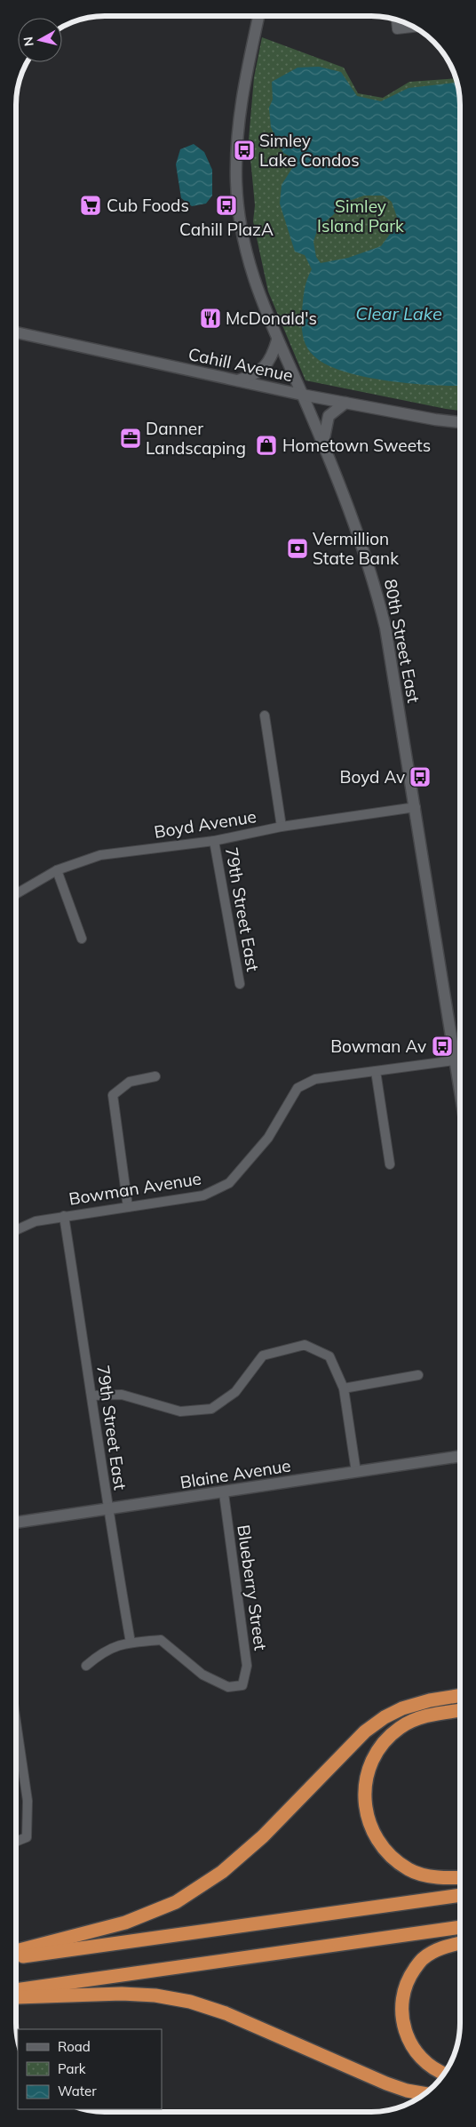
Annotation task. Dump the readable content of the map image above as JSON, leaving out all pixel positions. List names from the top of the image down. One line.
{"streets":{"street":["Cahill Avenue","80th Street East","Boyd Avenue","79th Street East","Bowman Avenue","Blaine Avenue","Blueberry Street"]},"crossings":[["Cahill Avenue","80th Street East"],["80th Street East","Boyd Avenue"],["80th Street East","Bowman Avenue"],["Boyd Avenue","79th Street East"],["79th Street East","Bowman Avenue"],["79th Street East","Blaine Avenue"],["79th Street East","Blueberry Street"],["Blaine Avenue","Blueberry Street"]],"water":["Clear Lake"],"parks":["Simley Island Park"],"places":{"bus stop":["Simley Lake Condos","Cahill PlazA","Boyd Av","Bowman Av"],"supermarket":["Cub Foods"],"restaurant":["McDonald's"],"office":["Danner Landscaping"],"shop":["Hometown Sweets"],"bank":["Vermillion State Bank"]},"legend":["Road","Park","Water"],"north":"left"}
